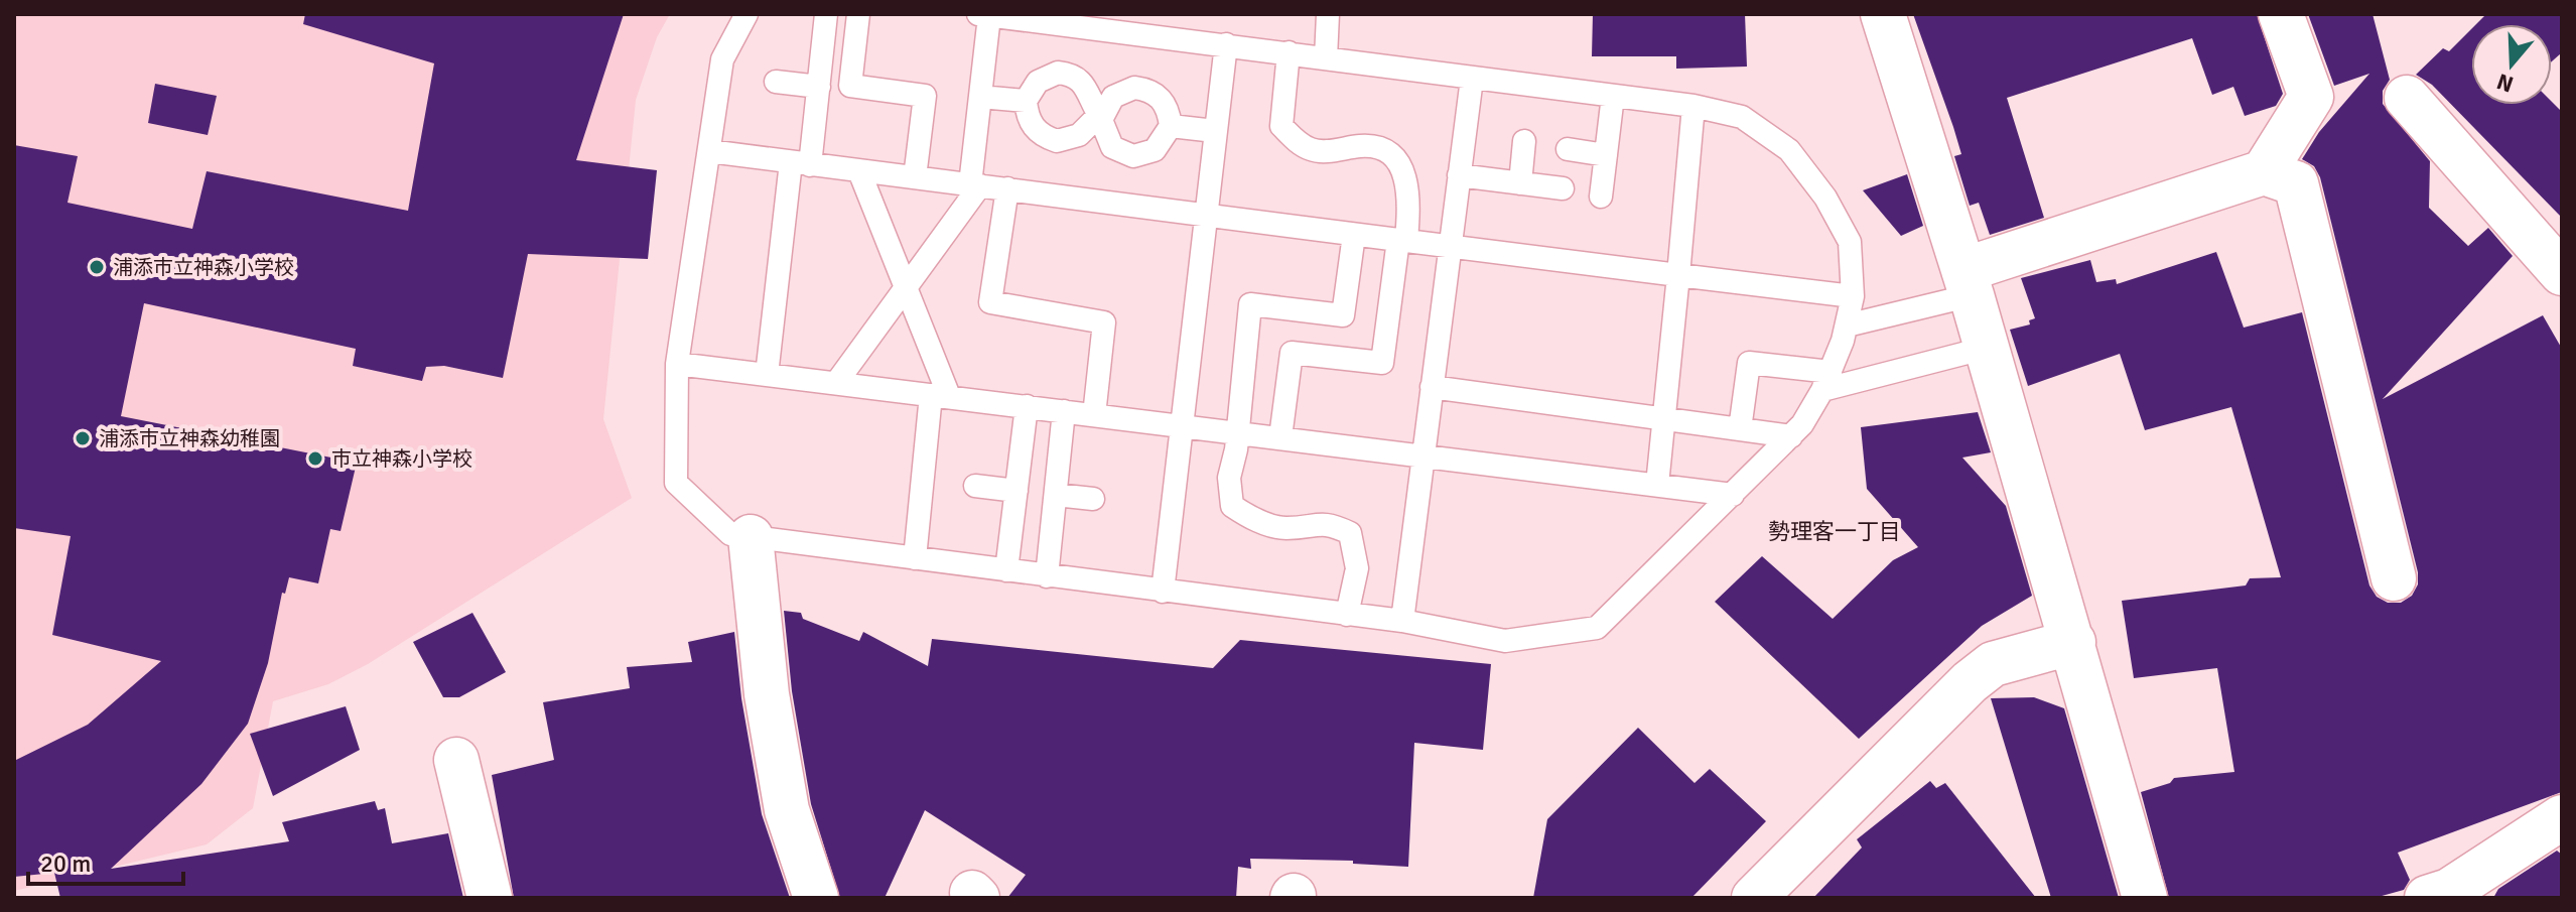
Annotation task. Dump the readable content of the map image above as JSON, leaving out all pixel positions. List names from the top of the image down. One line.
{"districts":["勢理客一丁目"],"places":["浦添市立神森小学校","浦添市立神森幼稚園","市立神森小学校"],"scale_bar":"20 m","north":"bottom"}
